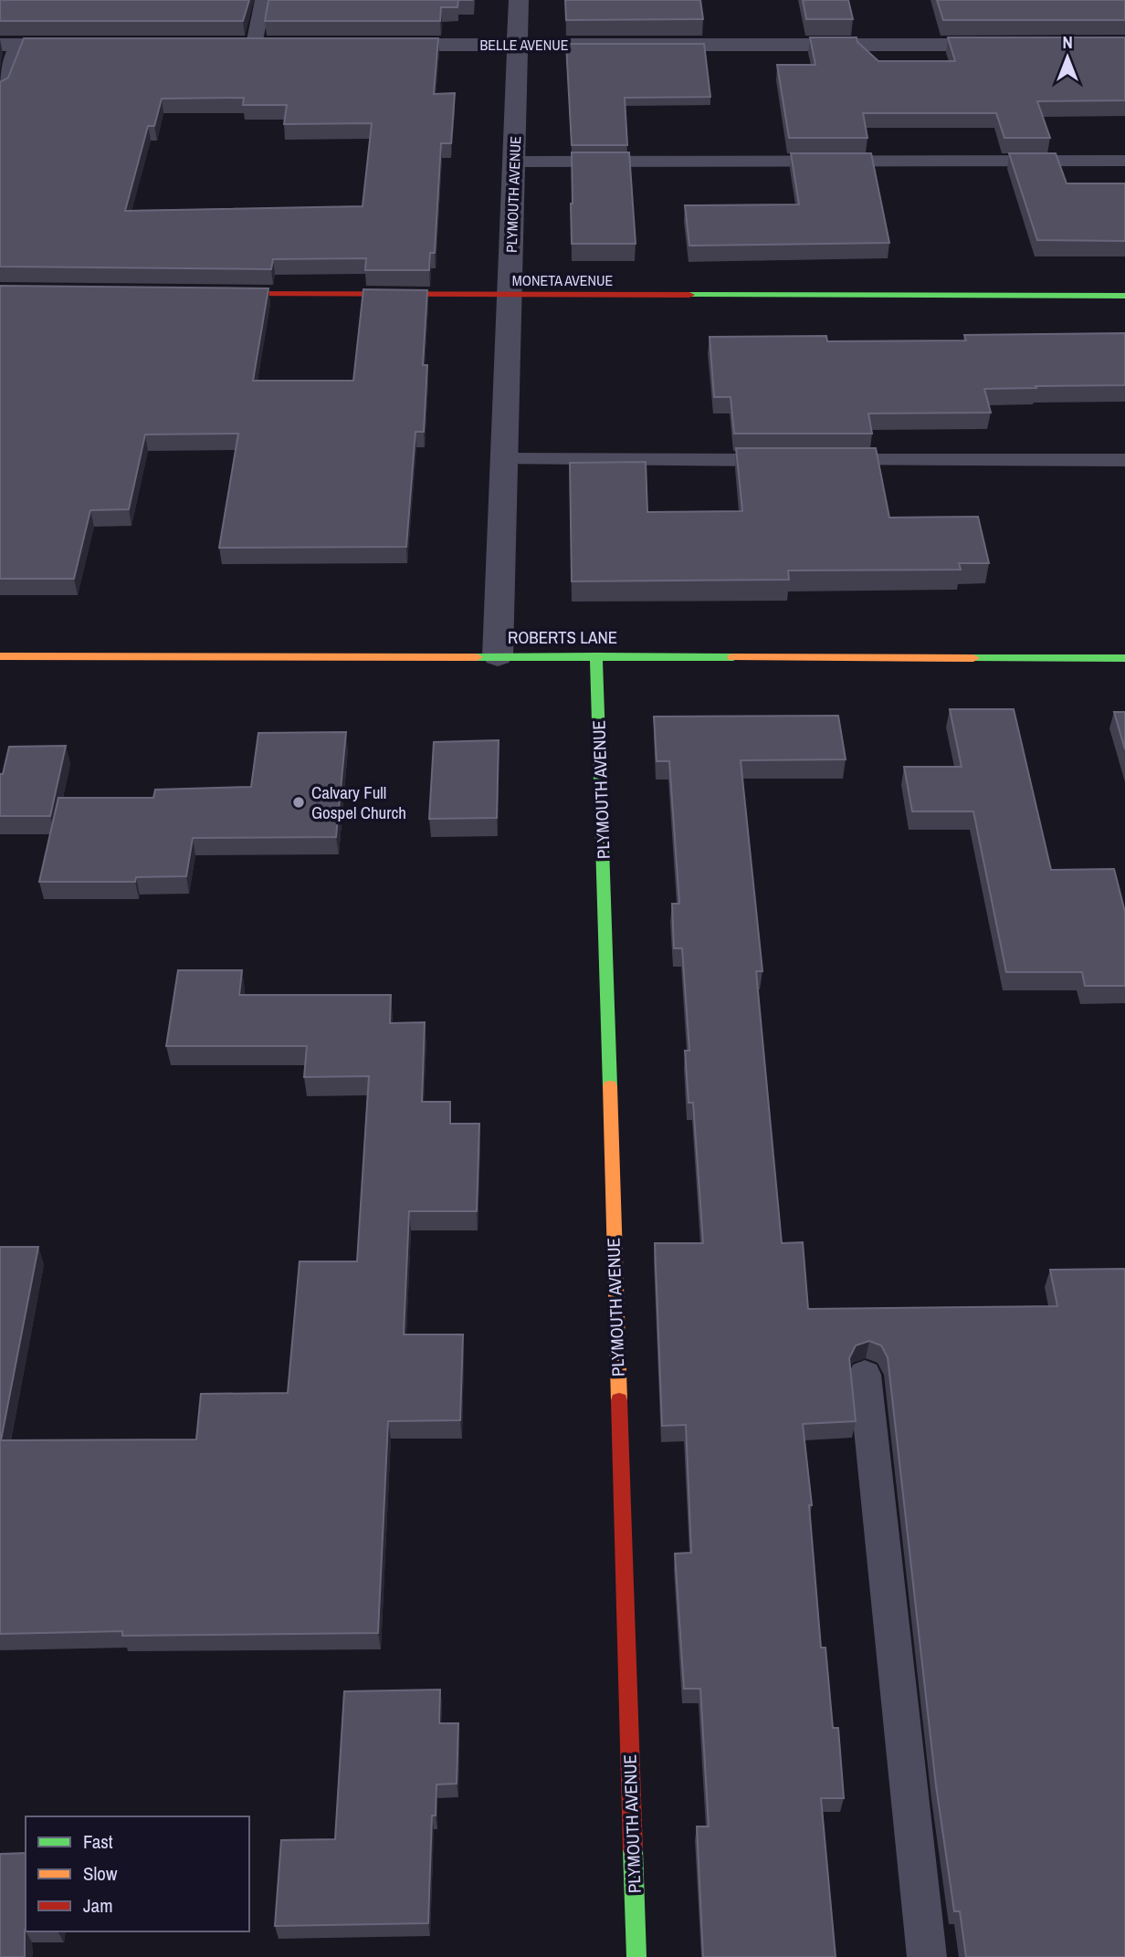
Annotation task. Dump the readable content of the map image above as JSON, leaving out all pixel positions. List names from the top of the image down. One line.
{"streets":{"street":["BELLE AVENUE","PLYMOUTH AVENUE","MONETA AVENUE","ROBERTS LANE"]},"crossings":[["BELLE AVENUE","PLYMOUTH AVENUE"],["PLYMOUTH AVENUE","MONETA AVENUE"],["PLYMOUTH AVENUE","ROBERTS LANE"]],"places":["Calvary Full Gospel Church"],"legend":["Fast","Slow","Jam"],"north":"top"}
